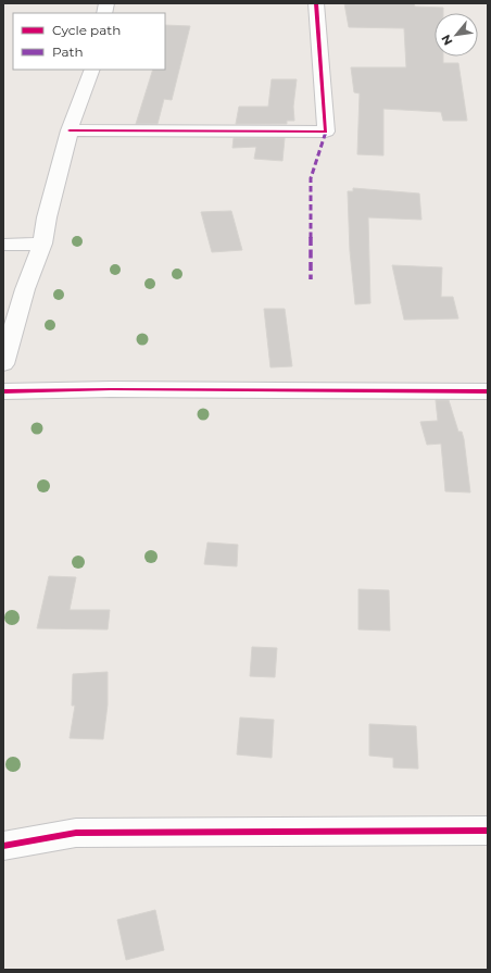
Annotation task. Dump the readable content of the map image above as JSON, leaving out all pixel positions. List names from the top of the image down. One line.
{"legend":["Cycle path","Path"],"north":"bottom left"}
